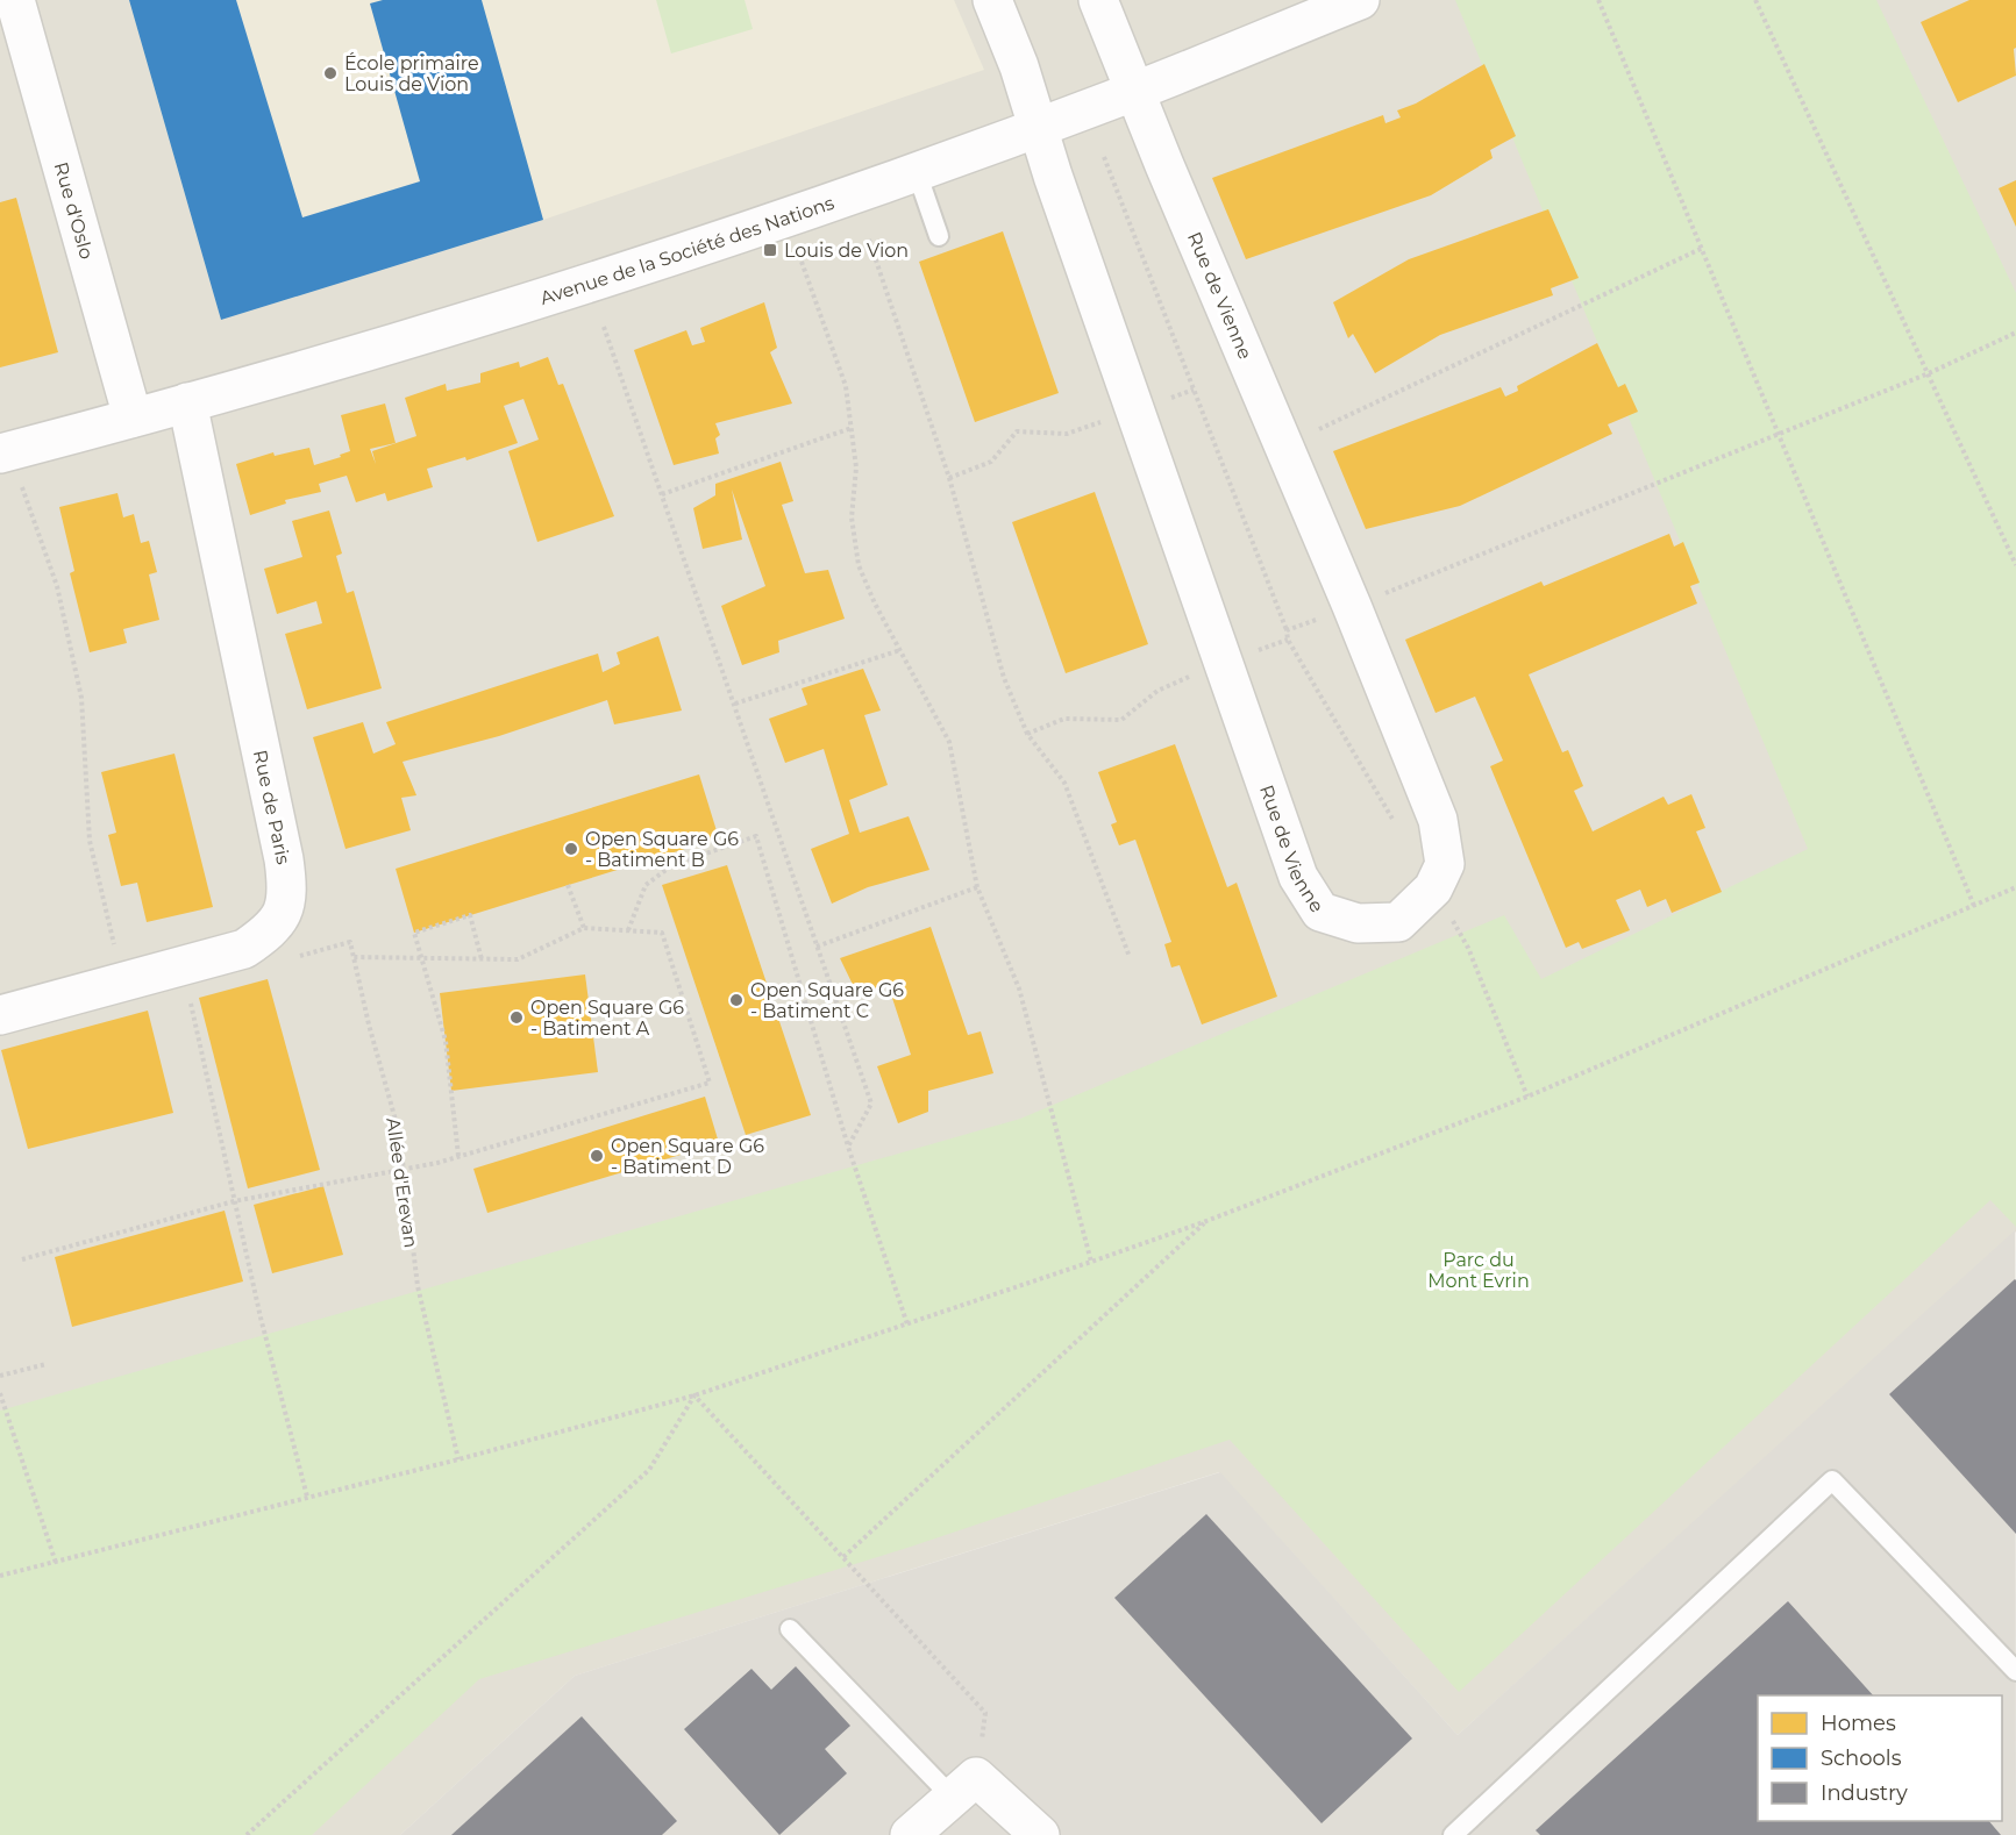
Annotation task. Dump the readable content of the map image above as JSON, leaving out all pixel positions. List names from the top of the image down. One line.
{"streets":{"street":["Rue d'Oslo","Avenue de la Société des Nations","Rue de Vienne","Rue de Paris"],"path":["Allée d'Erevan"]},"crossings":[["Rue d'Oslo","Avenue de la Société des Nations"],["Avenue de la Société des Nations","Rue de Vienne"],["Avenue de la Société des Nations","Rue de Paris"]],"parks":["Parc du Mont Evrin"],"places":{"other":["École primaire Louis de Vion","Open Square G6 - Batiment B","Open Square G6 - Batiment C","Open Square G6 - Batiment A","Open Square G6 - Batiment D"],"transit":["Louis de Vion"]},"legend":["Homes","Schools","Industry"]}
